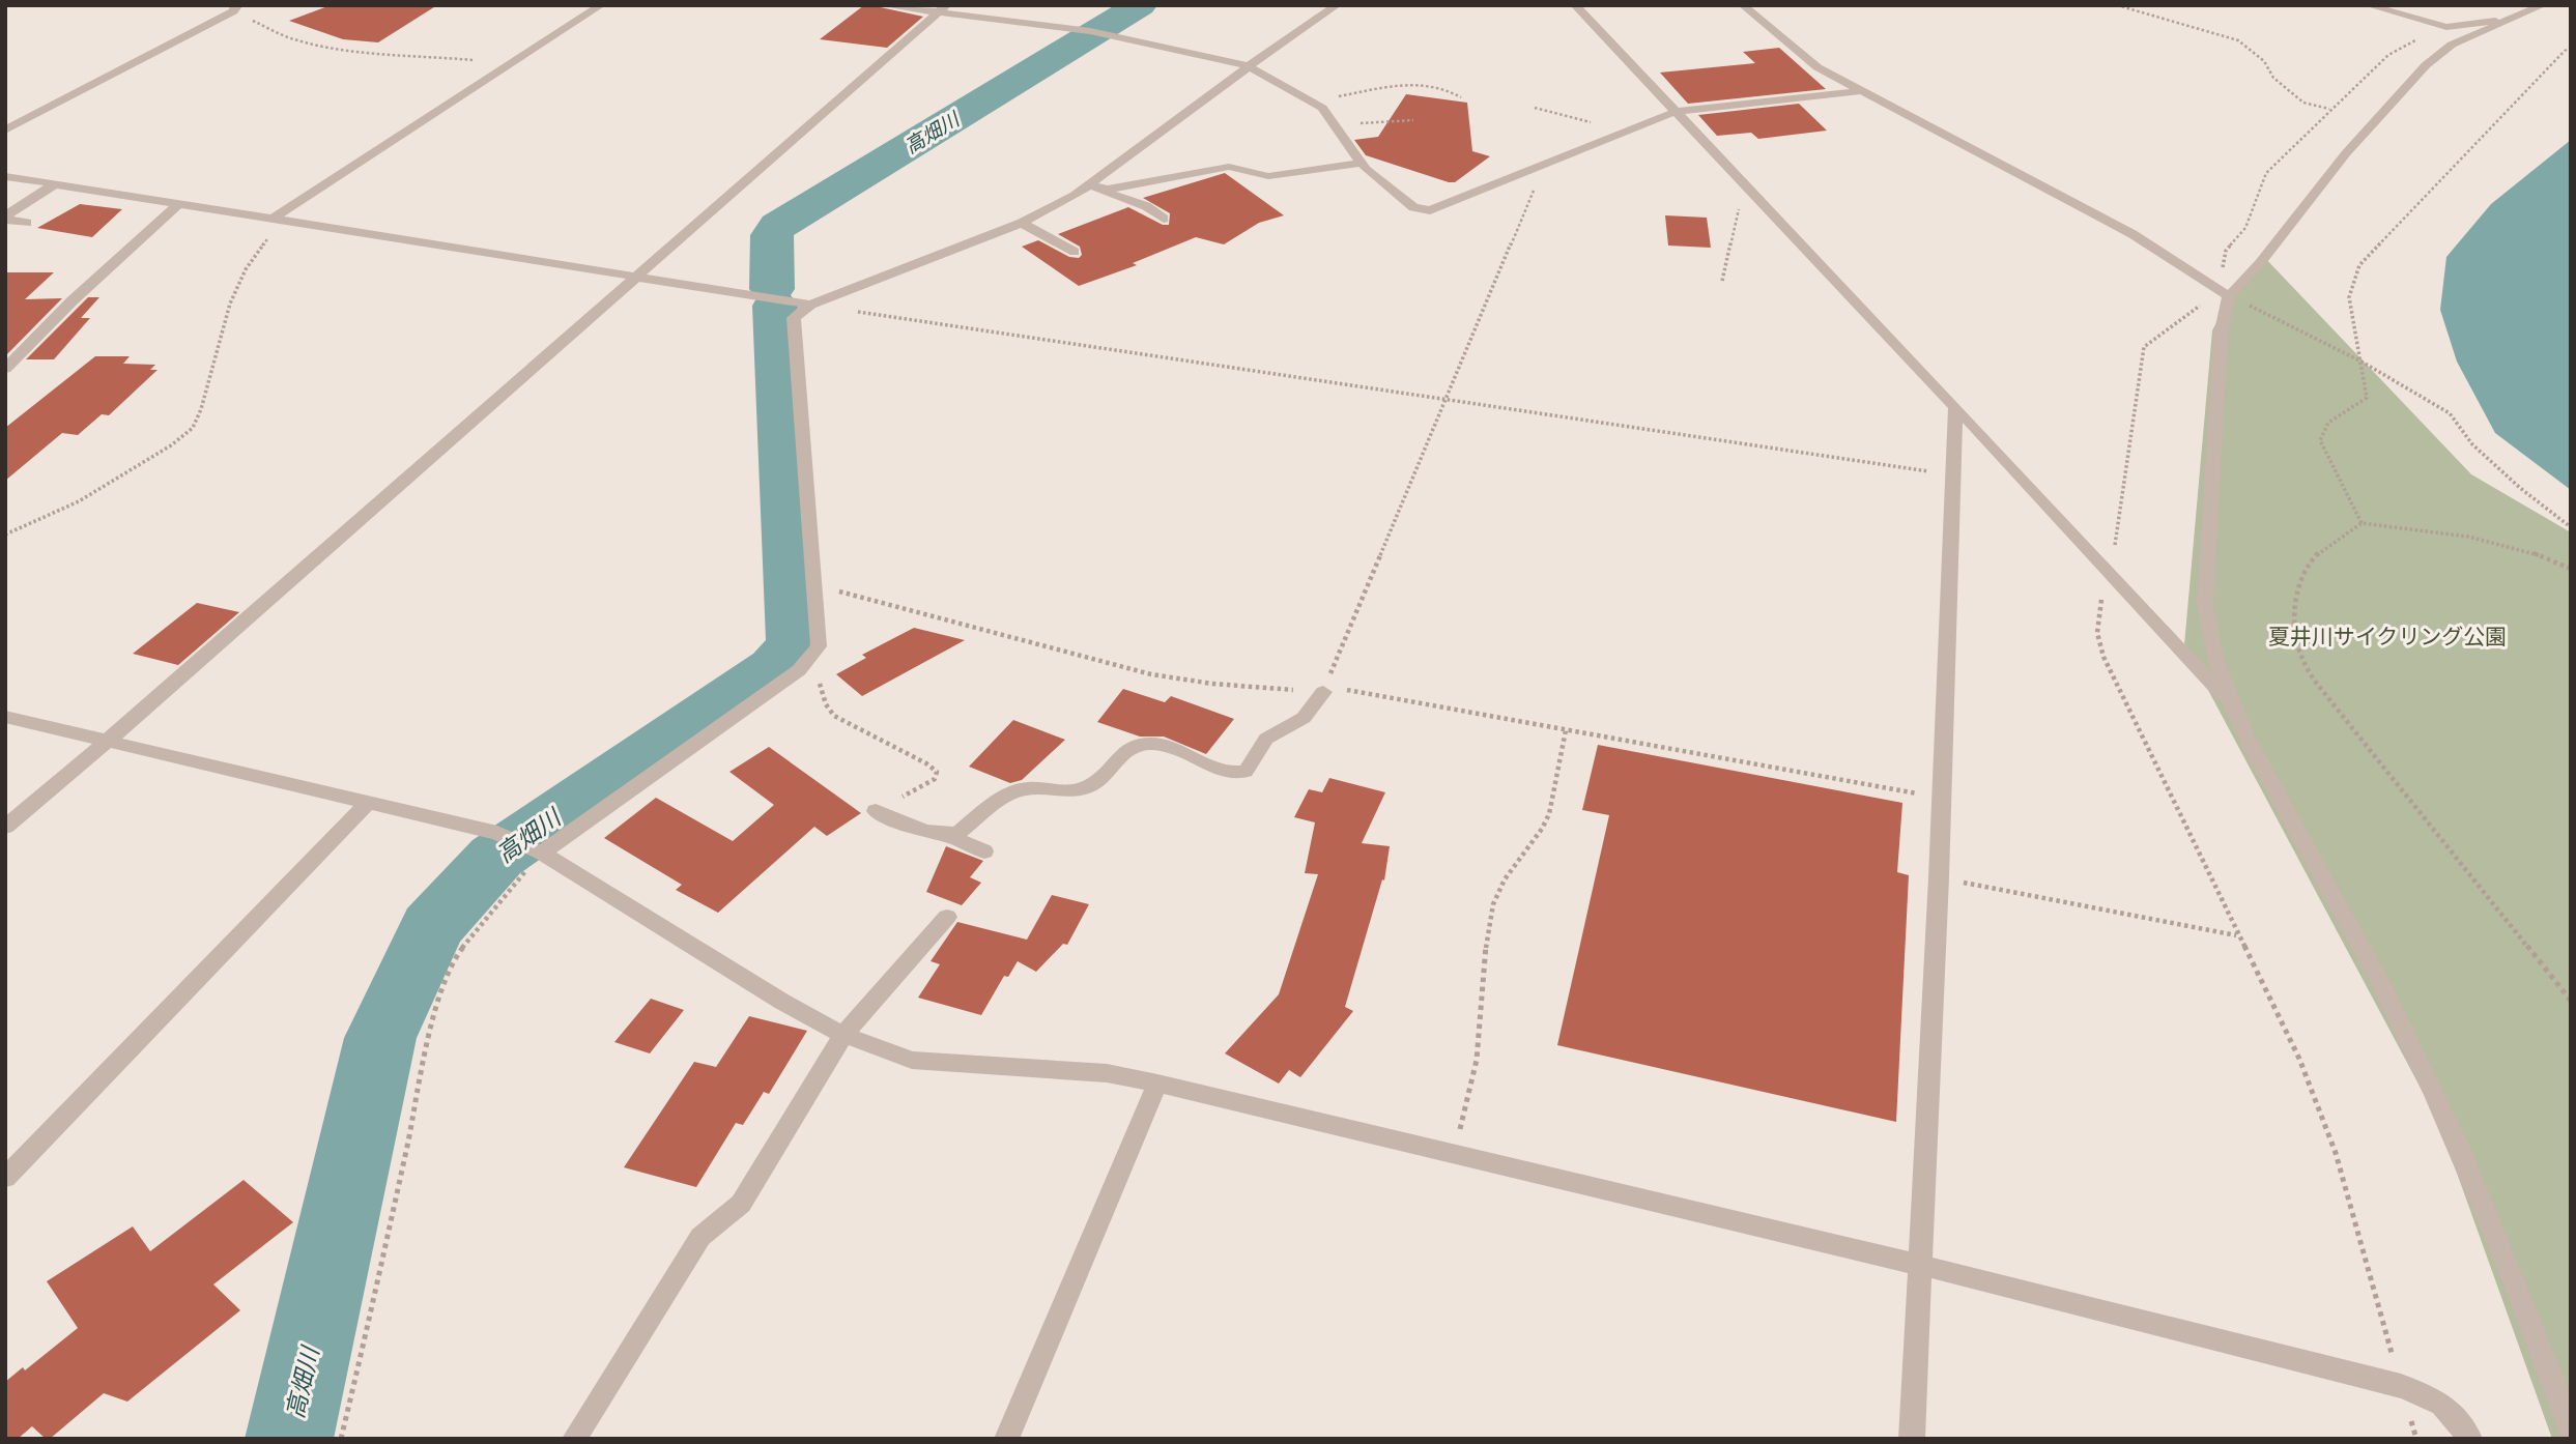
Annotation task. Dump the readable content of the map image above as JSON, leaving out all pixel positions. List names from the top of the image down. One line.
{"water":["高畑川"],"parks":["夏井川サイクリング公園"]}
